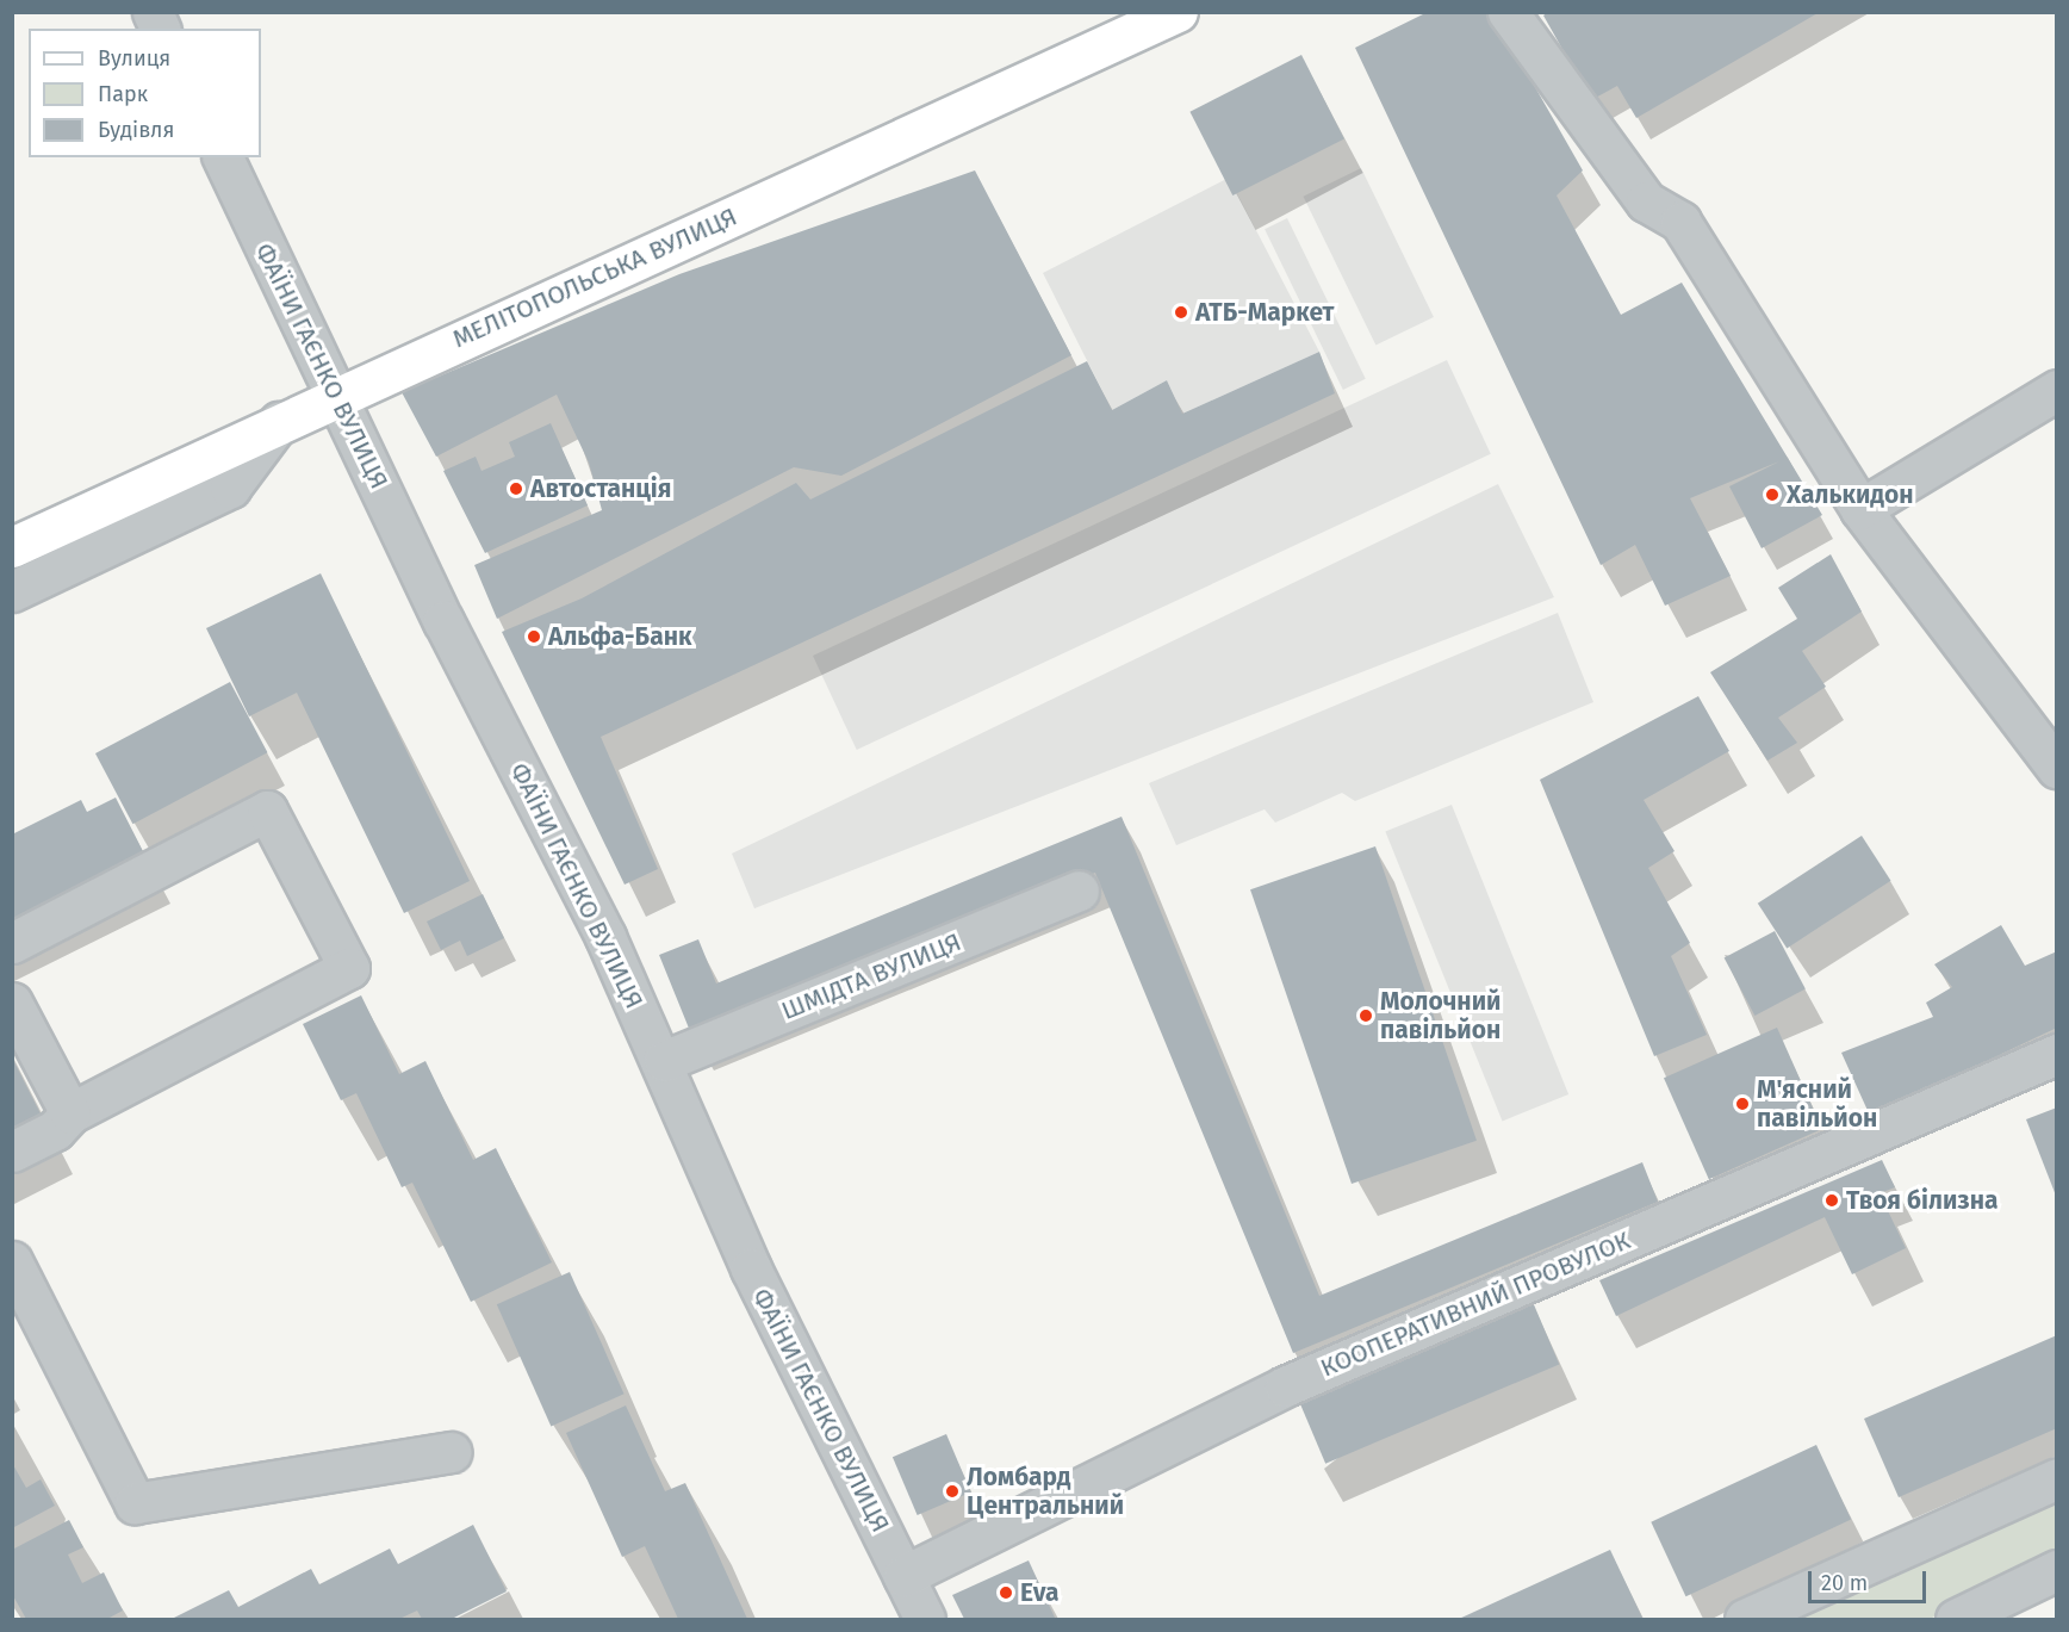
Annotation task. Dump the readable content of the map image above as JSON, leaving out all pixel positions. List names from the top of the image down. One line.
{"streets":{"main road":["МЕЛІТОПОЛЬСЬКА ВУЛИЦЯ"],"street":["ФАЇНИ ГАЄНКО ВУЛИЦЯ","ШМІДТА ВУЛИЦЯ","КООПЕРАТИВНИЙ ПРОВУЛОК"]},"crossings":[["МЕЛІТОПОЛЬСЬКА ВУЛИЦЯ","ФАЇНИ ГАЄНКО ВУЛИЦЯ"],["ФАЇНИ ГАЄНКО ВУЛИЦЯ","ШМІДТА ВУЛИЦЯ"],["ФАЇНИ ГАЄНКО ВУЛИЦЯ","КООПЕРАТИВНИЙ ПРОВУЛОК"]],"places":["АТБ-Маркет","Автостанція","Халькидон","Альфа-Банк","Молочний павільйон","М'ясний павільйон","Твоя білизна","Ломбард Центральний","Eva"],"legend":["Вулиця","Парк","Будівля"],"scale_bar":"20 m"}
